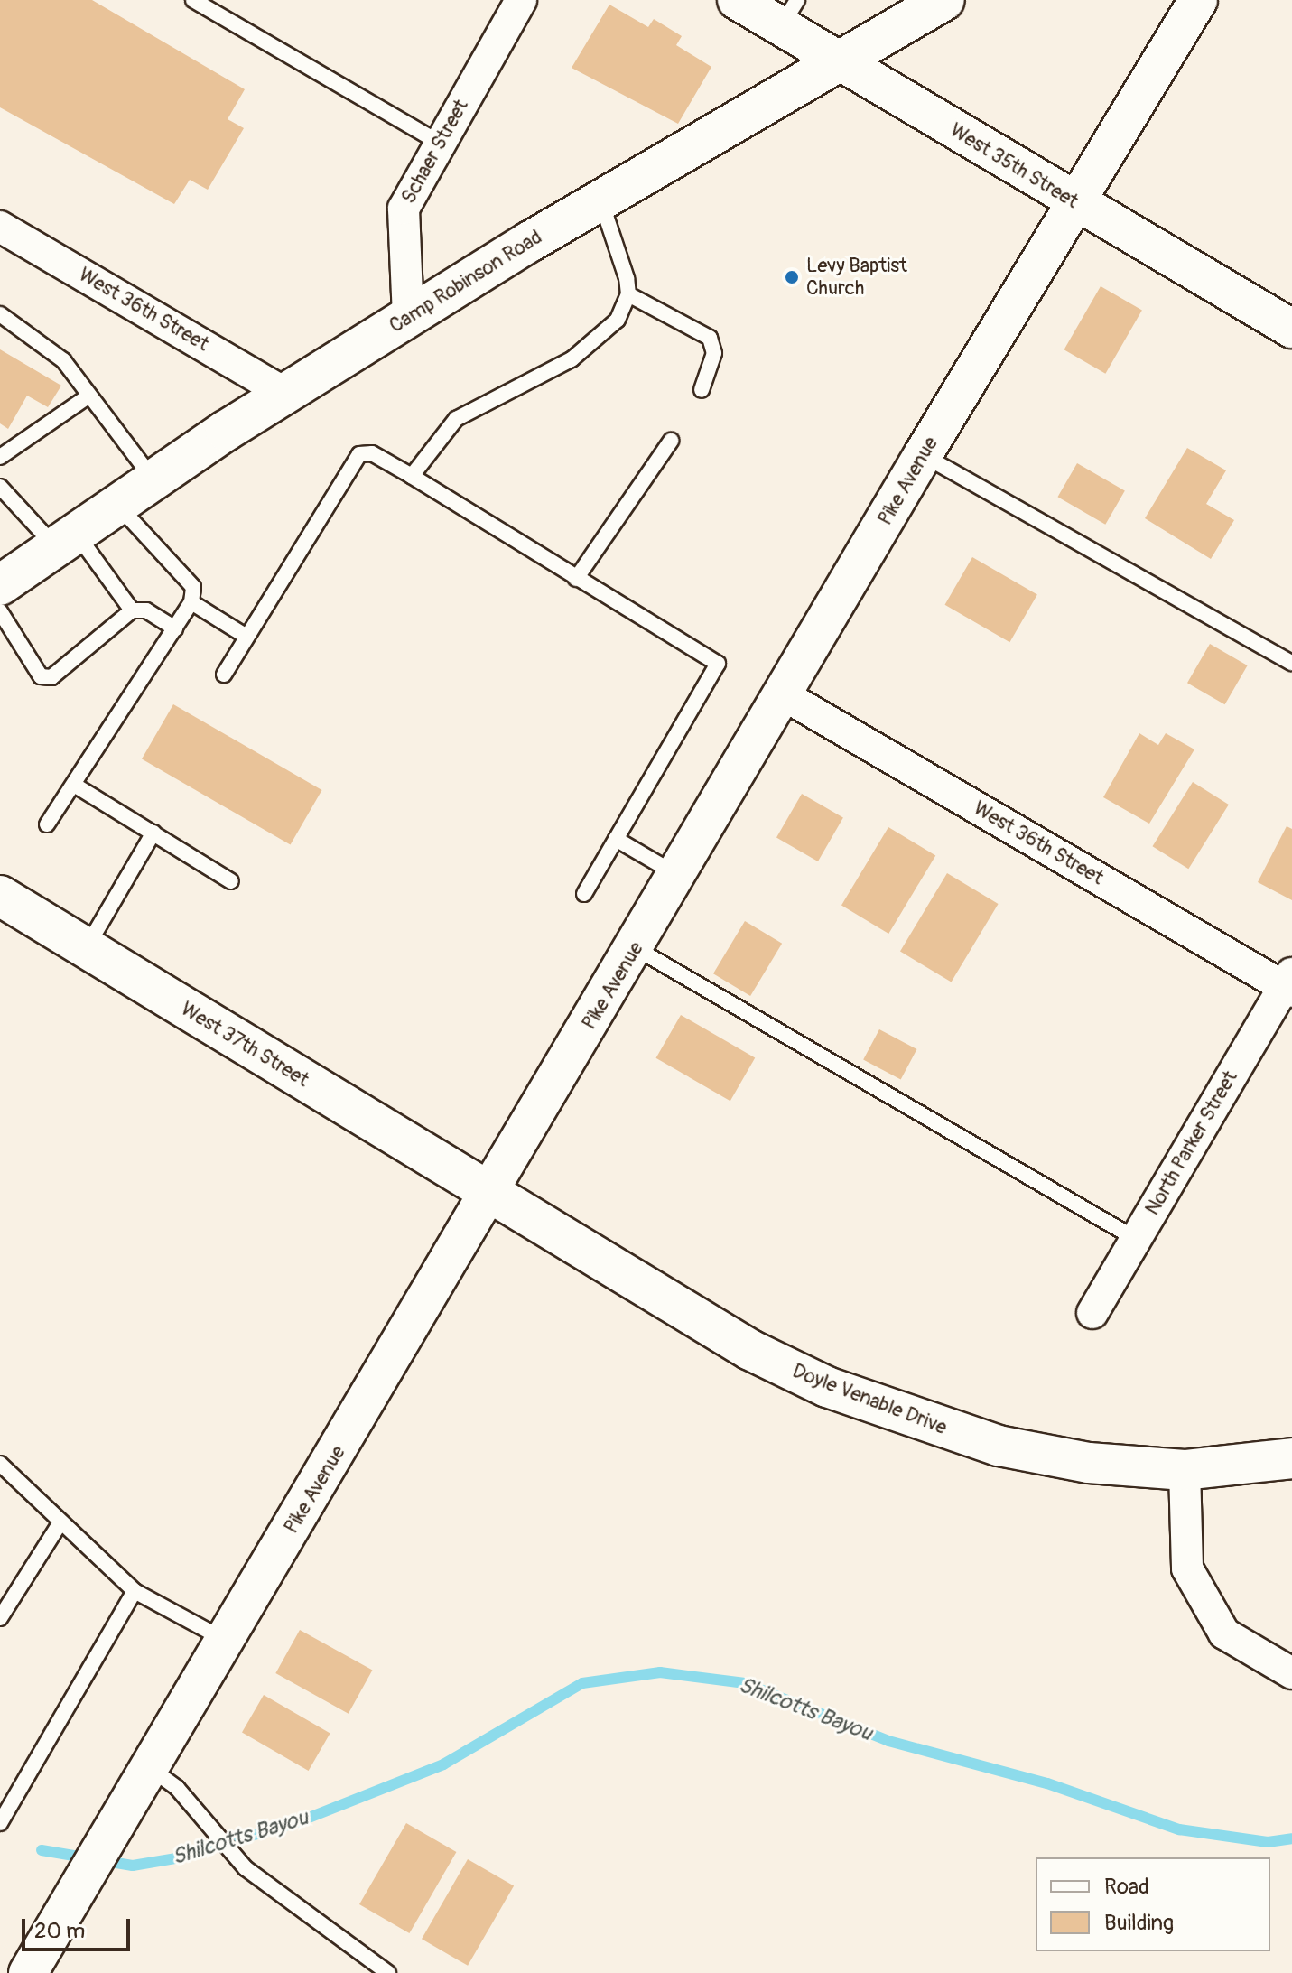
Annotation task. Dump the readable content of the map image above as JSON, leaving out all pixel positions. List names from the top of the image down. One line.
{"streets":{"main road":["Camp Robinson Road","West 37th Street","Doyle Venable Drive"],"street":["Schaer Street","West 35th Street","West 36th Street","Pike Avenue","North Parker Street"]},"crossings":[["Schaer Street","Camp Robinson Road"],["West 35th Street","Camp Robinson Road"],["West 35th Street","Pike Avenue"],["Camp Robinson Road","West 36th Street"],["West 36th Street","Pike Avenue"],["West 36th Street","North Parker Street"],["Pike Avenue","West 37th Street"],["Pike Avenue","Doyle Venable Drive"],["West 37th Street","Doyle Venable Drive"]],"water":["Shilcotts Bayou"],"places":["Levy Baptist Church"],"legend":["Road","Building"],"scale_bar":"20 m"}
